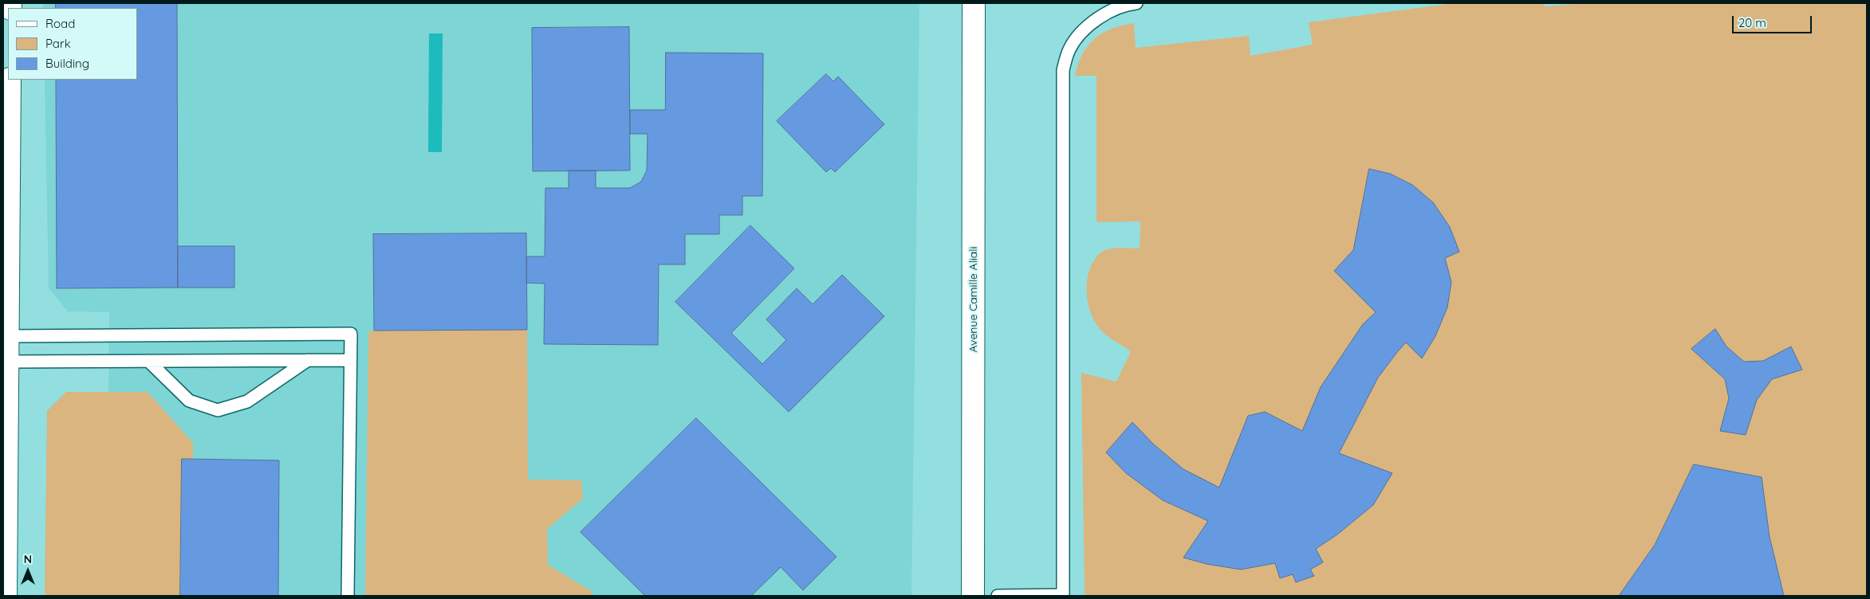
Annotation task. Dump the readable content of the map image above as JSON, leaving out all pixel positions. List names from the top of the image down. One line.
{"streets":{"main road":["Avenue Camille Aliali"]},"legend":["Road","Park","Building"],"scale_bar":"20 m","north":"top"}
